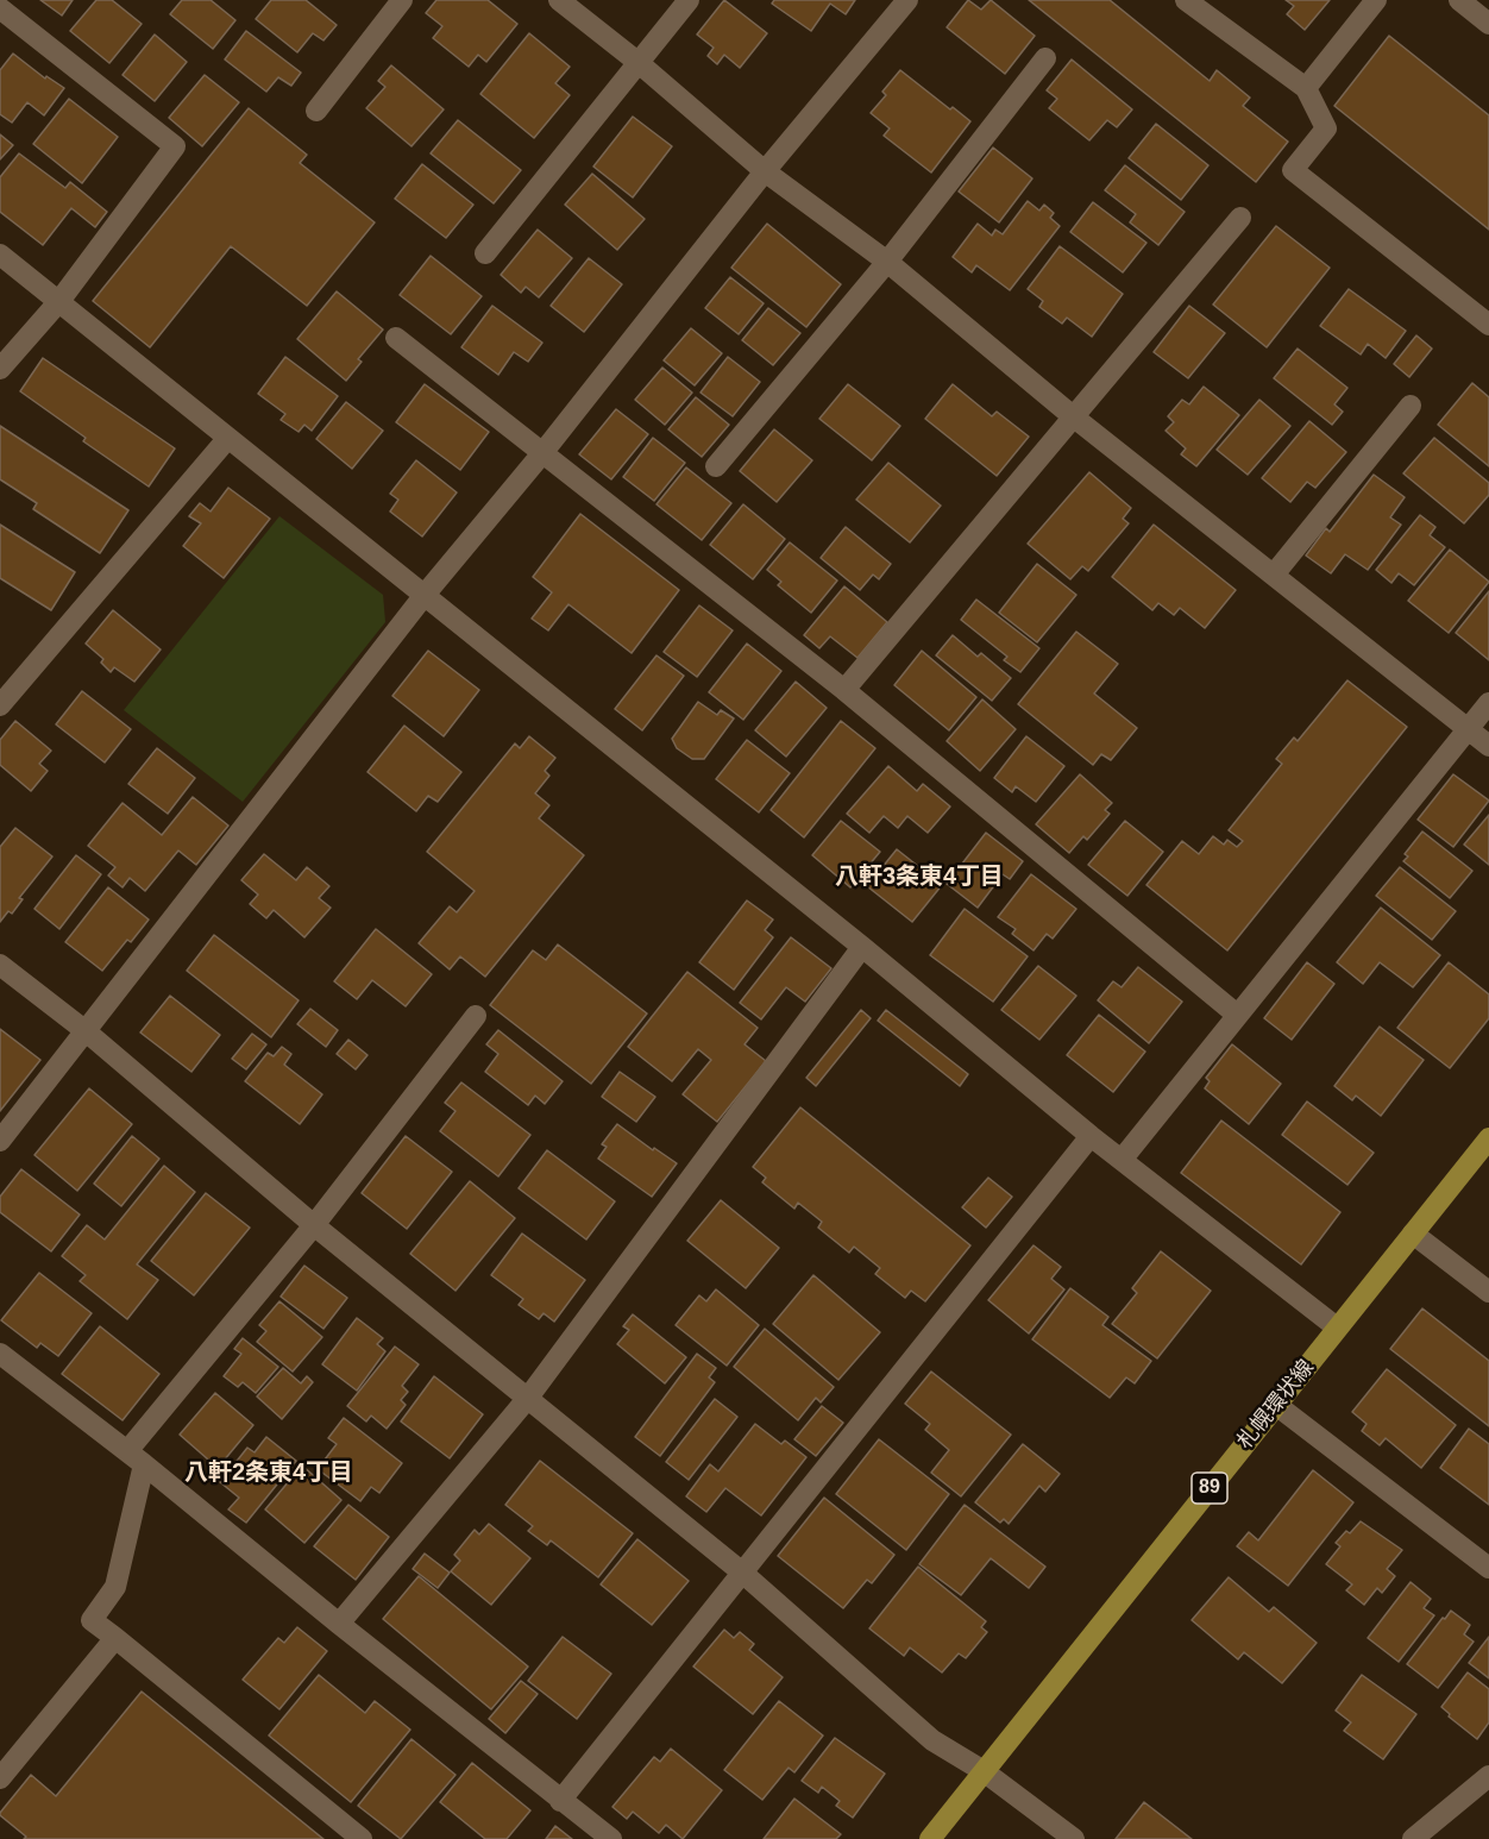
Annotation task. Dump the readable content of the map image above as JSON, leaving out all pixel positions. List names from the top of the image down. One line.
{"streets":{"main road":["札幌環状線","89"]},"districts":["八軒3条東4丁目","八軒2条東4丁目"]}
